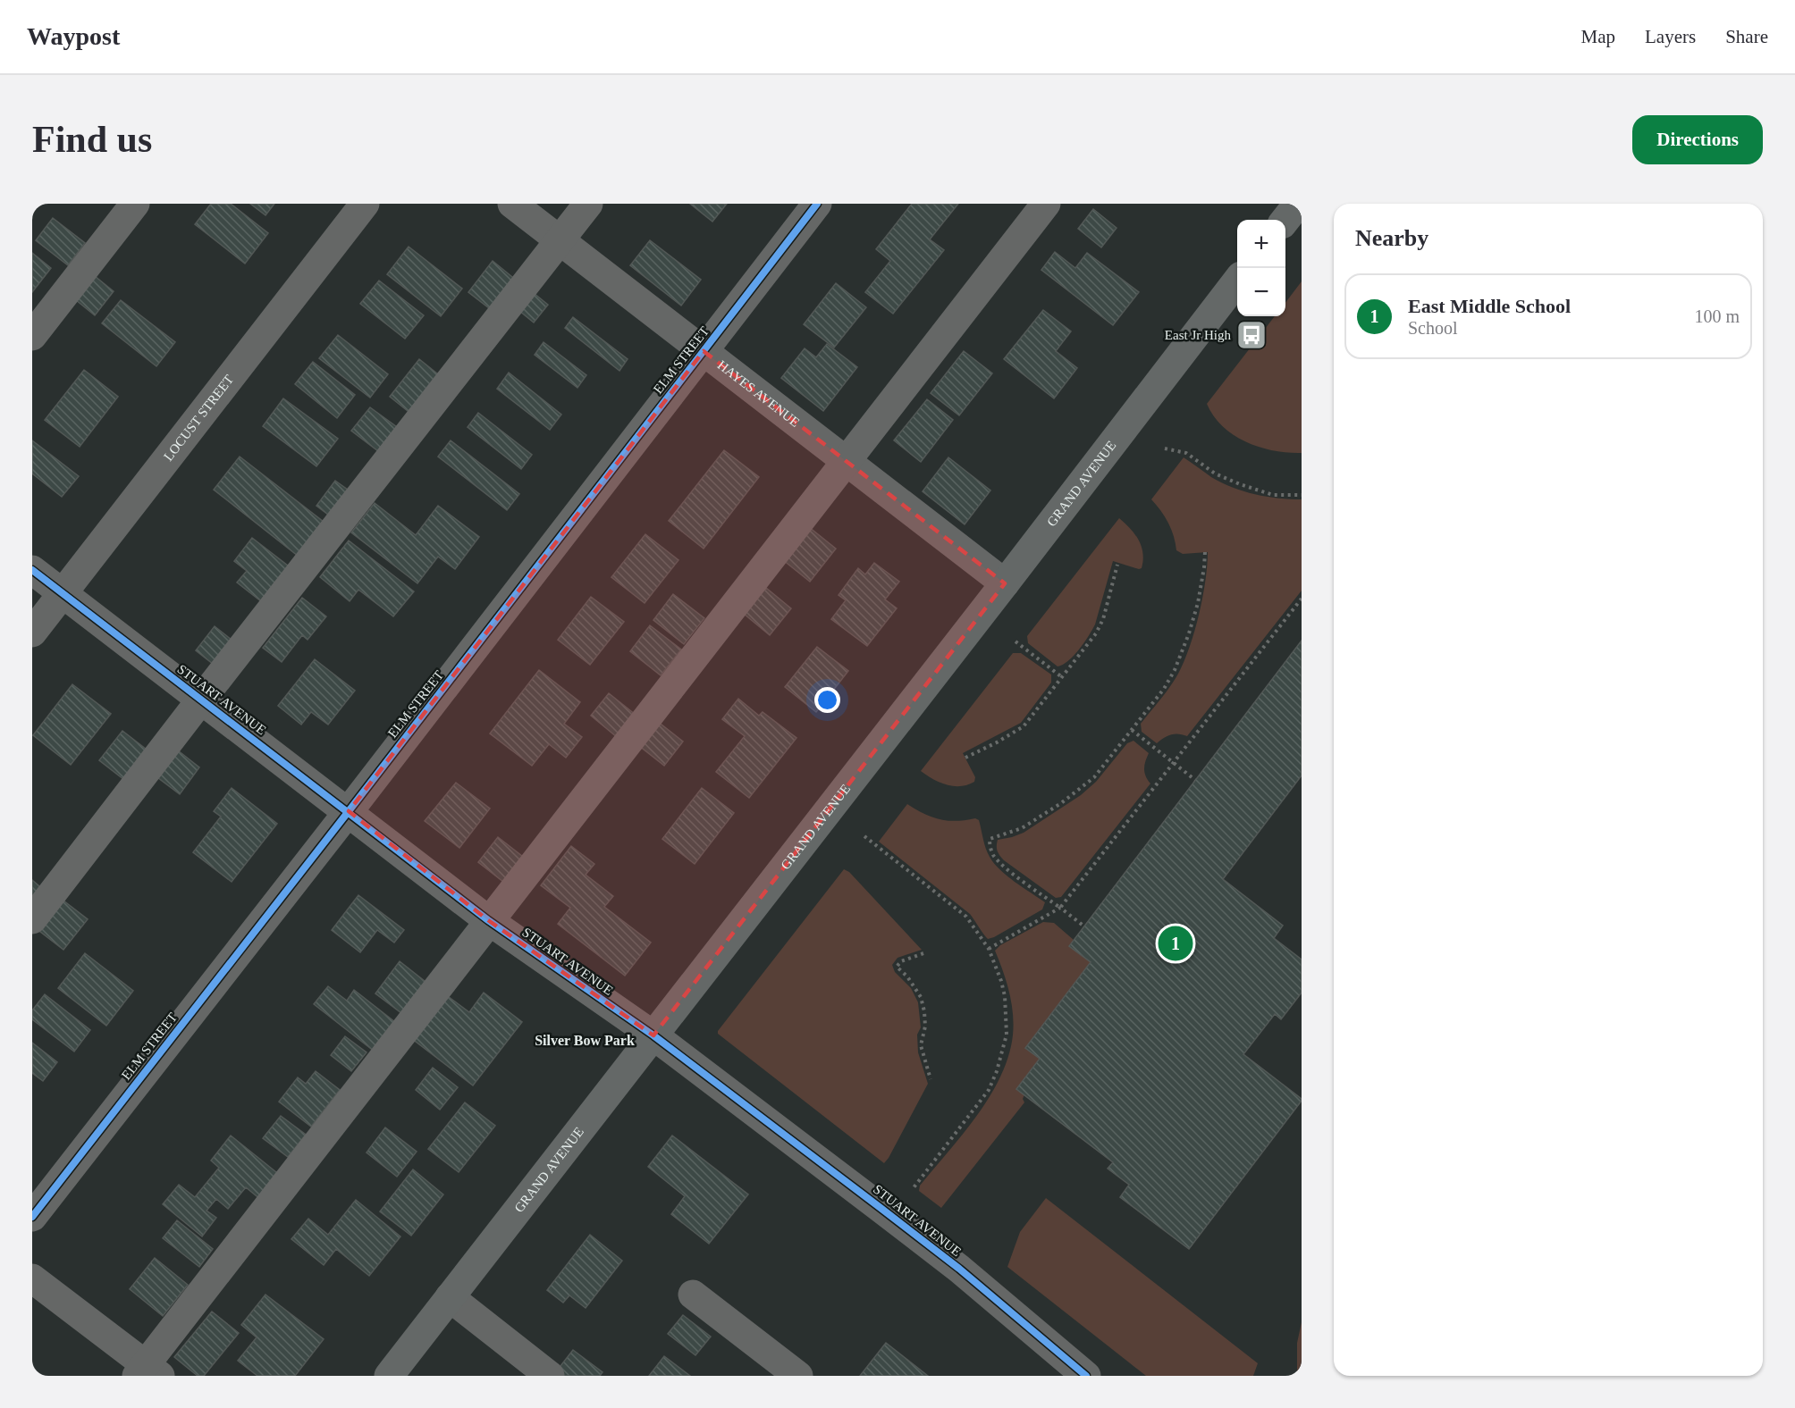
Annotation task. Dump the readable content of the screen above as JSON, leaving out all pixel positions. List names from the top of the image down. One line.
{"streets":{"main road":["GRAND AVENUE"],"street":["ELM STREET","HAYES AVENUE","LOCUST STREET","STUART AVENUE"]},"crossings":[["ELM STREET","HAYES AVENUE"],["ELM STREET","STUART AVENUE"],["HAYES AVENUE","GRAND AVENUE"],["LOCUST STREET","STUART AVENUE"],["GRAND AVENUE","STUART AVENUE"]],"districts":["Silver Bow Park"],"places":{"bus stop":["East Jr High"]},"page":{"header":"Waypost","nav":["Map","Layers","Share"],"buttons":"Directions","title":"Find us","heading":"Nearby","map_buttons":["+","−"],"list":[{"mark":"1","name":"East Middle School","note":"School","value":"100 m"}],"pins":"1"}}
